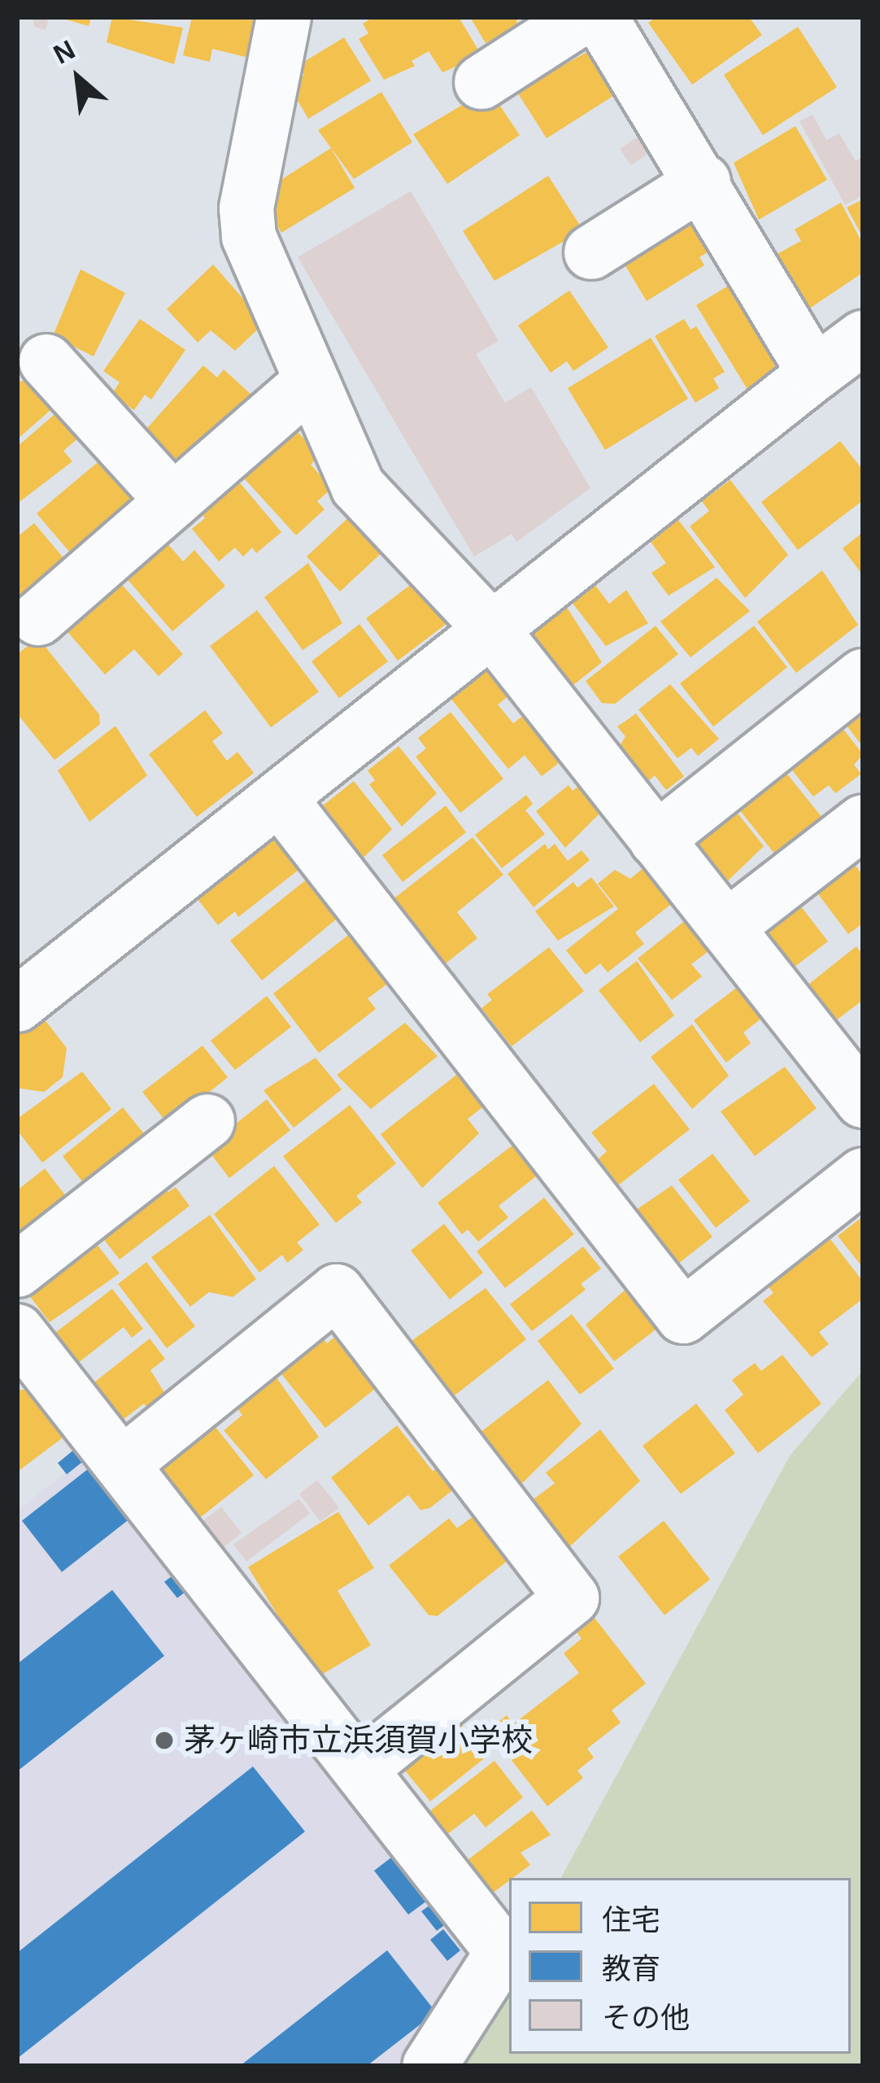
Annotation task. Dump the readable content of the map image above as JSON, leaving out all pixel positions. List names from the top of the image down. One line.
{"places":["茅ヶ崎市立浜須賀小学校"],"legend":["住宅","教育","その他"],"north":"top left"}
